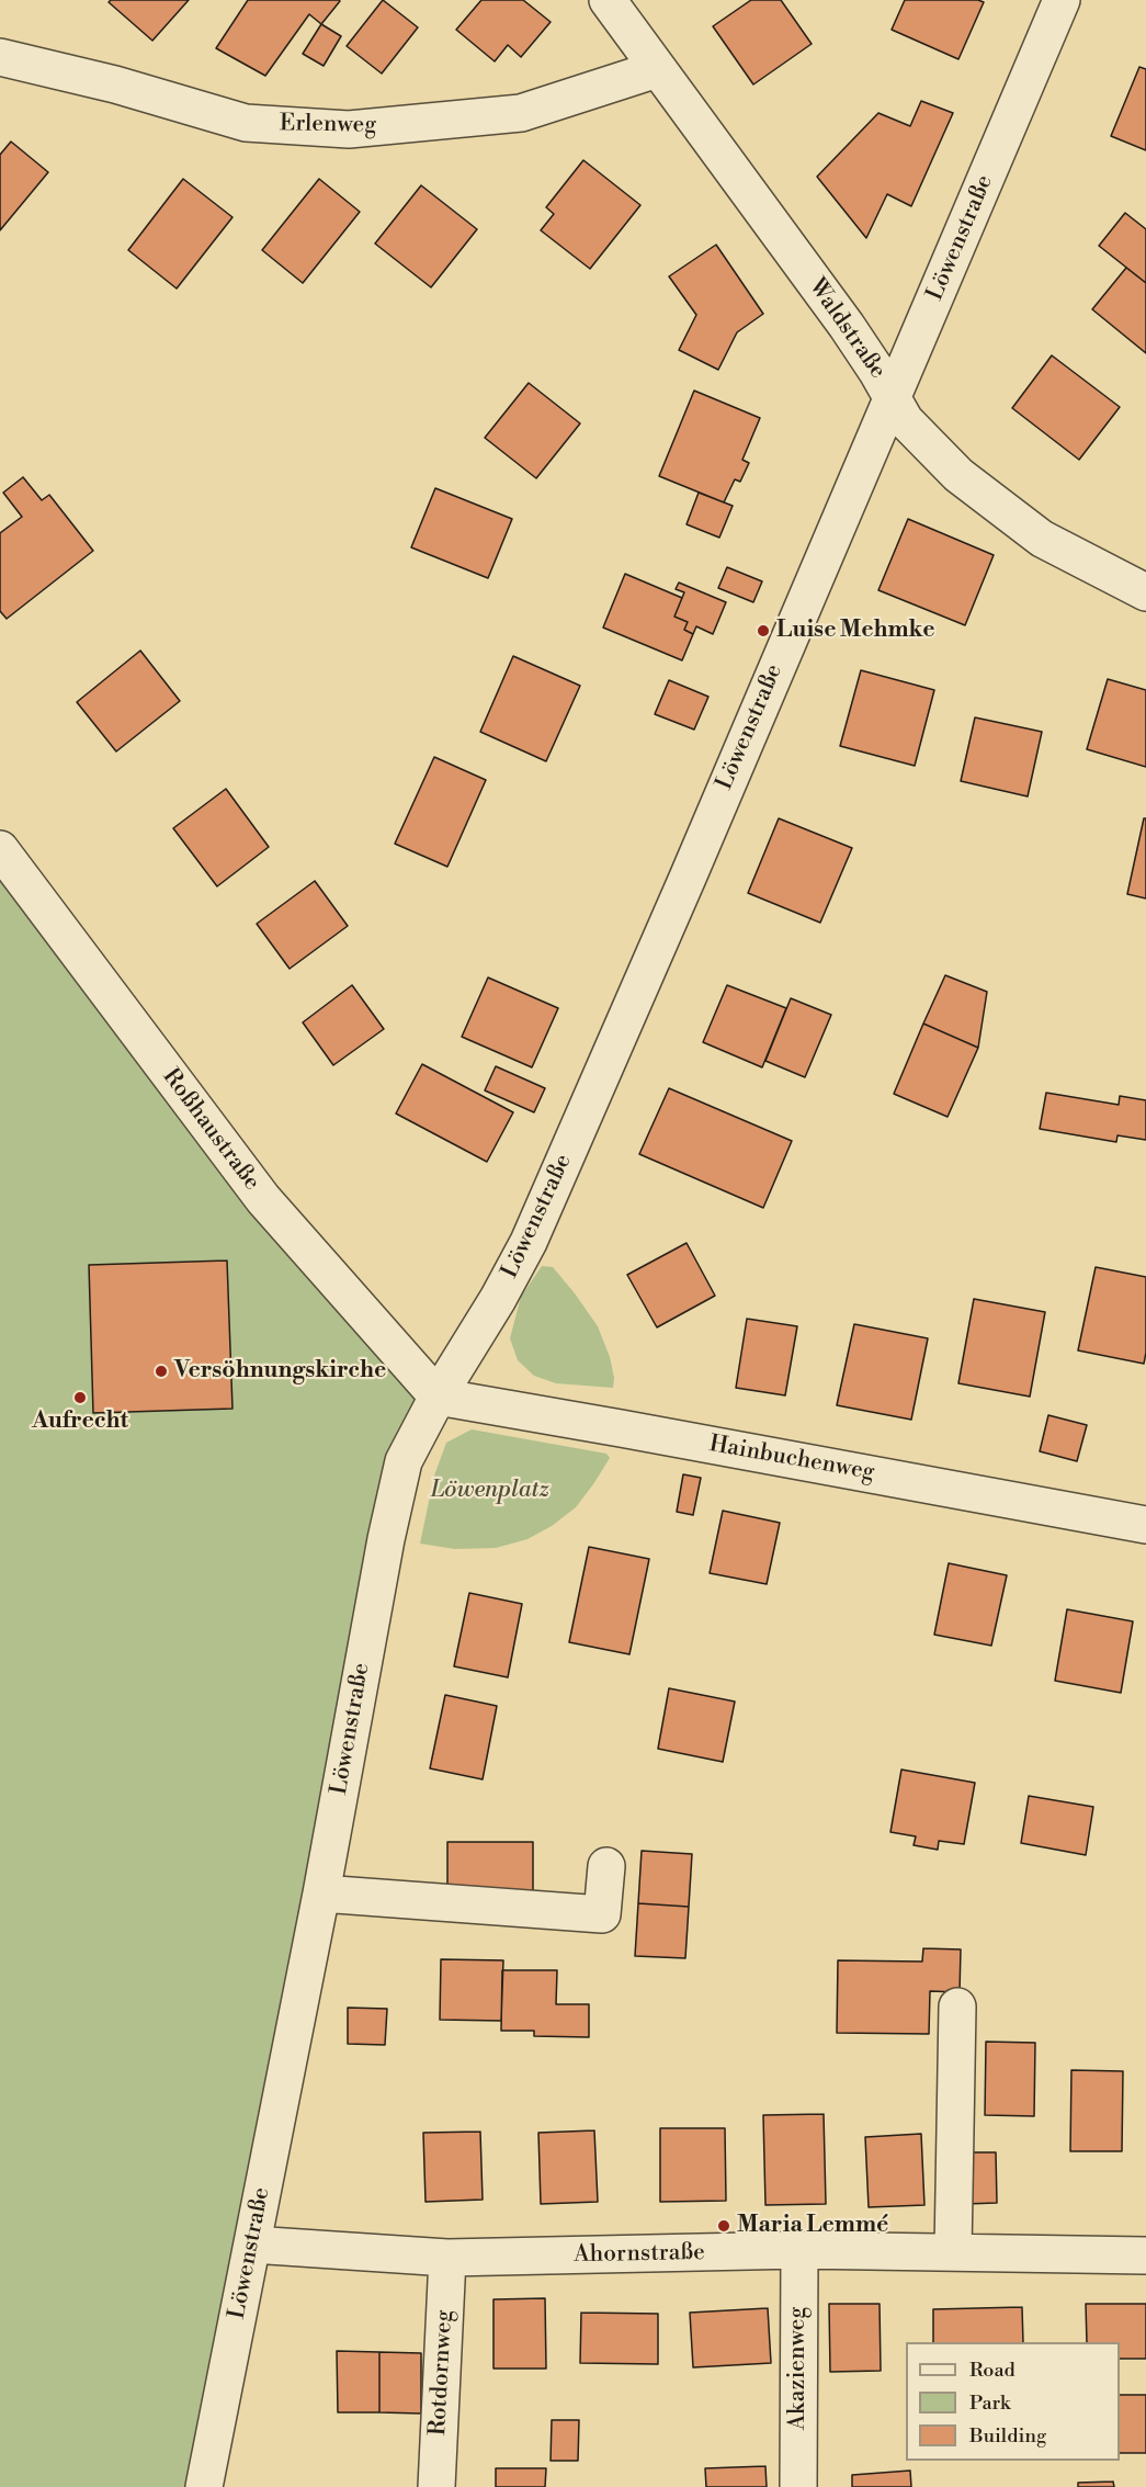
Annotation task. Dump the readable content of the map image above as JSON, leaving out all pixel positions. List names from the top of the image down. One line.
{"streets":{"street":["Erlenweg","Löwenstraße","Waldstraße","Roßhaustraße","Hainbuchenweg","Ahornstraße","Akazienweg","Rotdornweg"]},"crossings":[["Erlenweg","Waldstraße"],["Löwenstraße","Waldstraße"],["Löwenstraße","Roßhaustraße"],["Löwenstraße","Hainbuchenweg"],["Löwenstraße","Ahornstraße"],["Roßhaustraße","Hainbuchenweg"],["Ahornstraße","Akazienweg"],["Ahornstraße","Rotdornweg"]],"parks":["Löwenplatz"],"places":["Luise Mehmke","Versöhnungskirche","Aufrecht","Maria Lemmé"],"legend":["Road","Park","Building"]}
